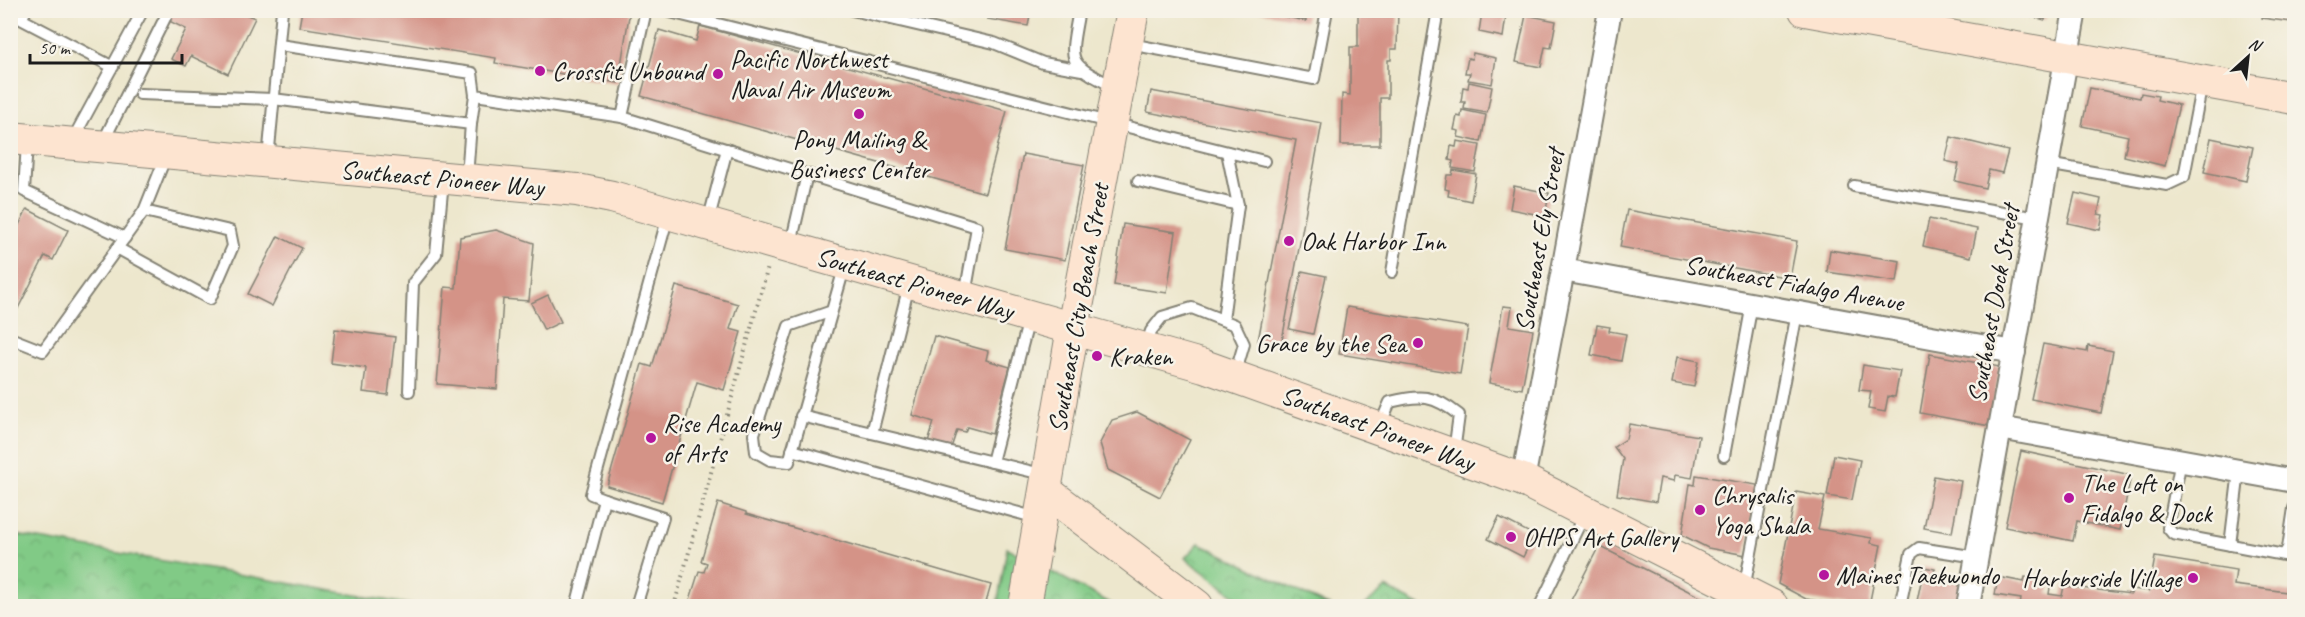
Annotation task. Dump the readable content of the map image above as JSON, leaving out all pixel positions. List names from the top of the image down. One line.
{"streets":{"street":["Southeast Pioneer Way","Southeast Ely Street","Southeast Fidalgo Avenue","Southeast Dock Street","Southeast City Beach Street"]},"crossings":[["Southeast Pioneer Way","Southeast Ely Street"],["Southeast Pioneer Way","Southeast City Beach Street"],["Southeast Ely Street","Southeast Fidalgo Avenue"],["Southeast Fidalgo Avenue","Southeast Dock Street"]],"places":["Crossfit Unbound","Pacific Northwest Naval Air Museum","Pony Mailing & Business Center","Oak Harbor Inn","Grace by the Sea","Kraken","Rise Academy of Arts","The Loft on Fidalgo & Dock","Chrysalis Yoga Shala","OHPS Art Gallery","Maines Taekwondo","Harborside Village"],"scale_bar":"50 m","north":"top right"}
